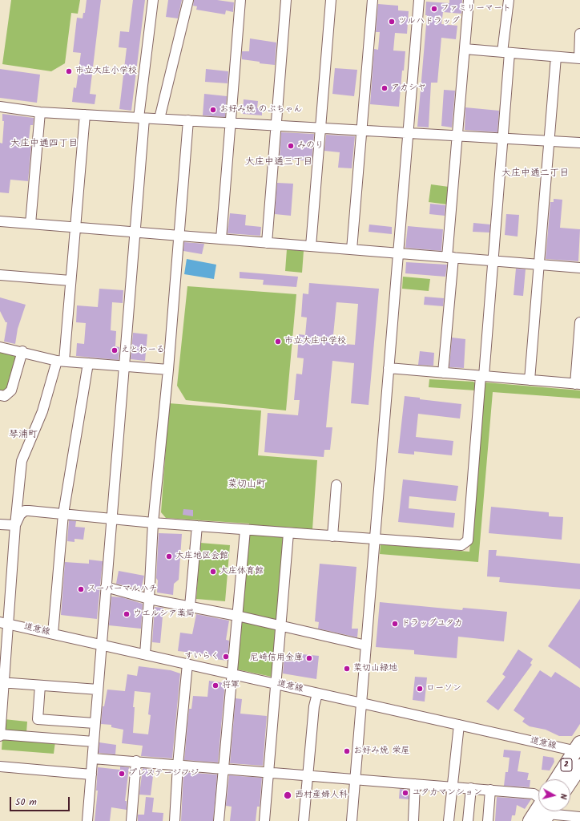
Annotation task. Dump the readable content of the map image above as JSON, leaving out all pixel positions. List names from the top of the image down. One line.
{"streets":{"highway":["2"],"street":["道意線"]},"crossings":[["道意線","2"]],"districts":["大庄中通四丁目","大庄中通三丁目","大庄中通二丁目","琴浦町","菜切山町"],"places":["ファミリーマート","ツルハドラッグ","市立大庄小学校","アカシヤ","お好み焼 のぶちゃん","みのり","市立大庄中学校","えとわーる","大庄地区会館","大庄体育館","スーパーマルハチ","ウエルシア薬局","ドラッグユタカ","すいらく","尼崎信用金庫","菜切山緑地","将軍","ローソン","お好み焼 栄屋","プレステージフジ","ユタカマンション","西村産婦人科"],"scale_bar":"50 m","north":"right"}
